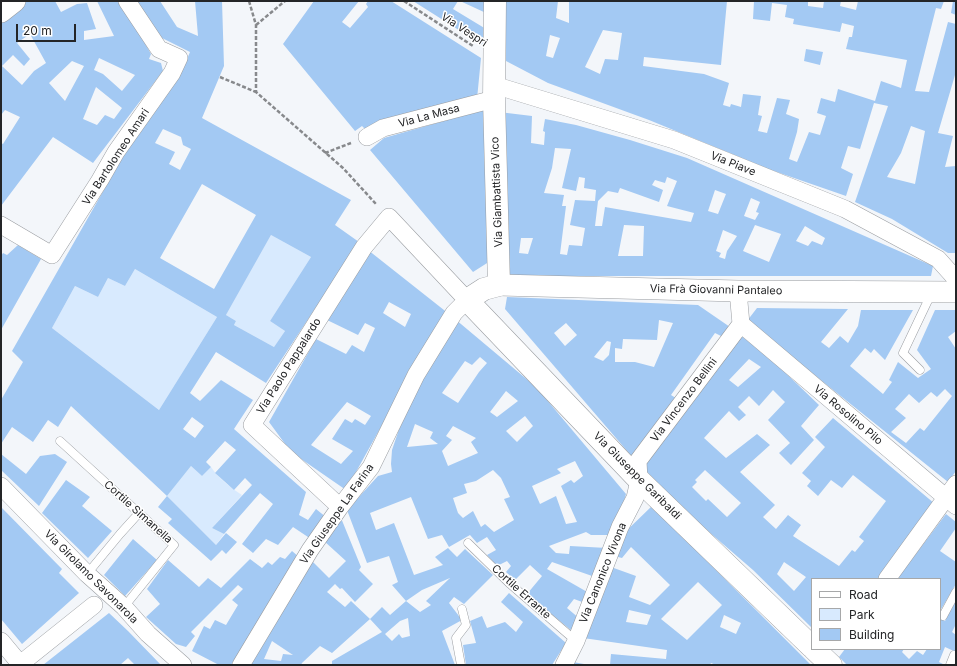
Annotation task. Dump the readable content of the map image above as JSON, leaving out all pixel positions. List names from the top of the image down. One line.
{"streets":{"main road":["Via Giambattista Vico","Via Giuseppe Garibaldi"],"street":["Via La Masa","Via Bartolomeo Amari","Via Piave","Via Frà Giovanni Pantaleo","Via Paolo Pappalardo","Via Vincenzo Bellini","Via Rosolino Pilo","Via Giuseppe La Farina","Via Canonico Vivona","Via Girolamo Savonarola"],"lane":["Cortile Simanella","Cortile Errante"],"path":["Via Vespri"]},"crossings":[["Via Vespri","Via Giambattista Vico"],["Via La Masa","Via Piave"],["Via La Masa","Via Giambattista Vico"],["Via Piave","Via Giambattista Vico"],["Via Giambattista Vico","Via Frà Giovanni Pantaleo"],["Via Paolo Pappalardo","Via Giuseppe La Farina"],["Via Vincenzo Bellini","Via Rosolino Pilo"],["Via Vincenzo Bellini","Via Giuseppe Garibaldi"],["Via Vincenzo Bellini","Via Canonico Vivona"],["Via Giuseppe Garibaldi","Via Giuseppe La Farina"],["Via Giuseppe Garibaldi","Via Canonico Vivona"],["Cortile Simanella","Via Girolamo Savonarola"],["Via Canonico Vivona","Cortile Errante"]],"legend":["Road","Park","Building"],"scale_bar":"20 m"}
